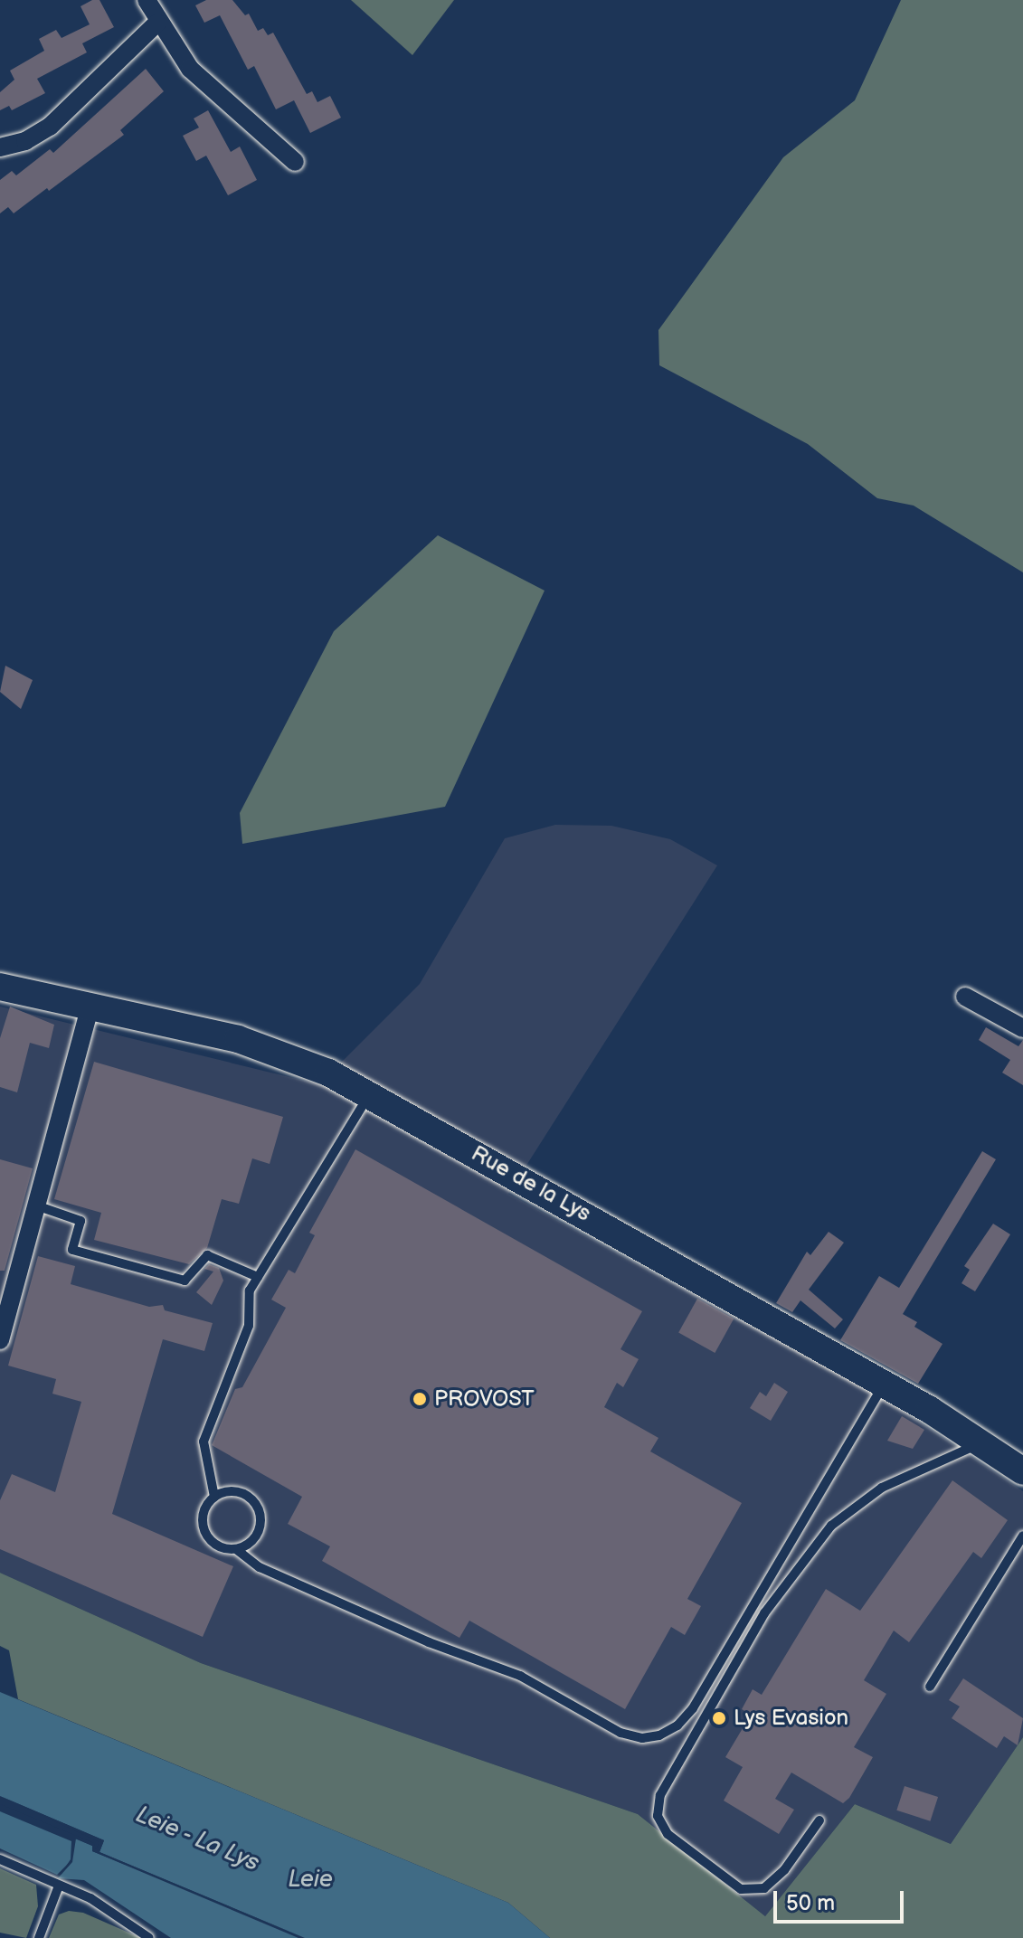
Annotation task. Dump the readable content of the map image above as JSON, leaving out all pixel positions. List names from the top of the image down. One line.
{"streets":{"main road":["Rue de la Lys"]},"water":["Leie - La Lys","Leie"],"places":["PROVOST","Lys Evasion"],"scale_bar":"50 m"}
